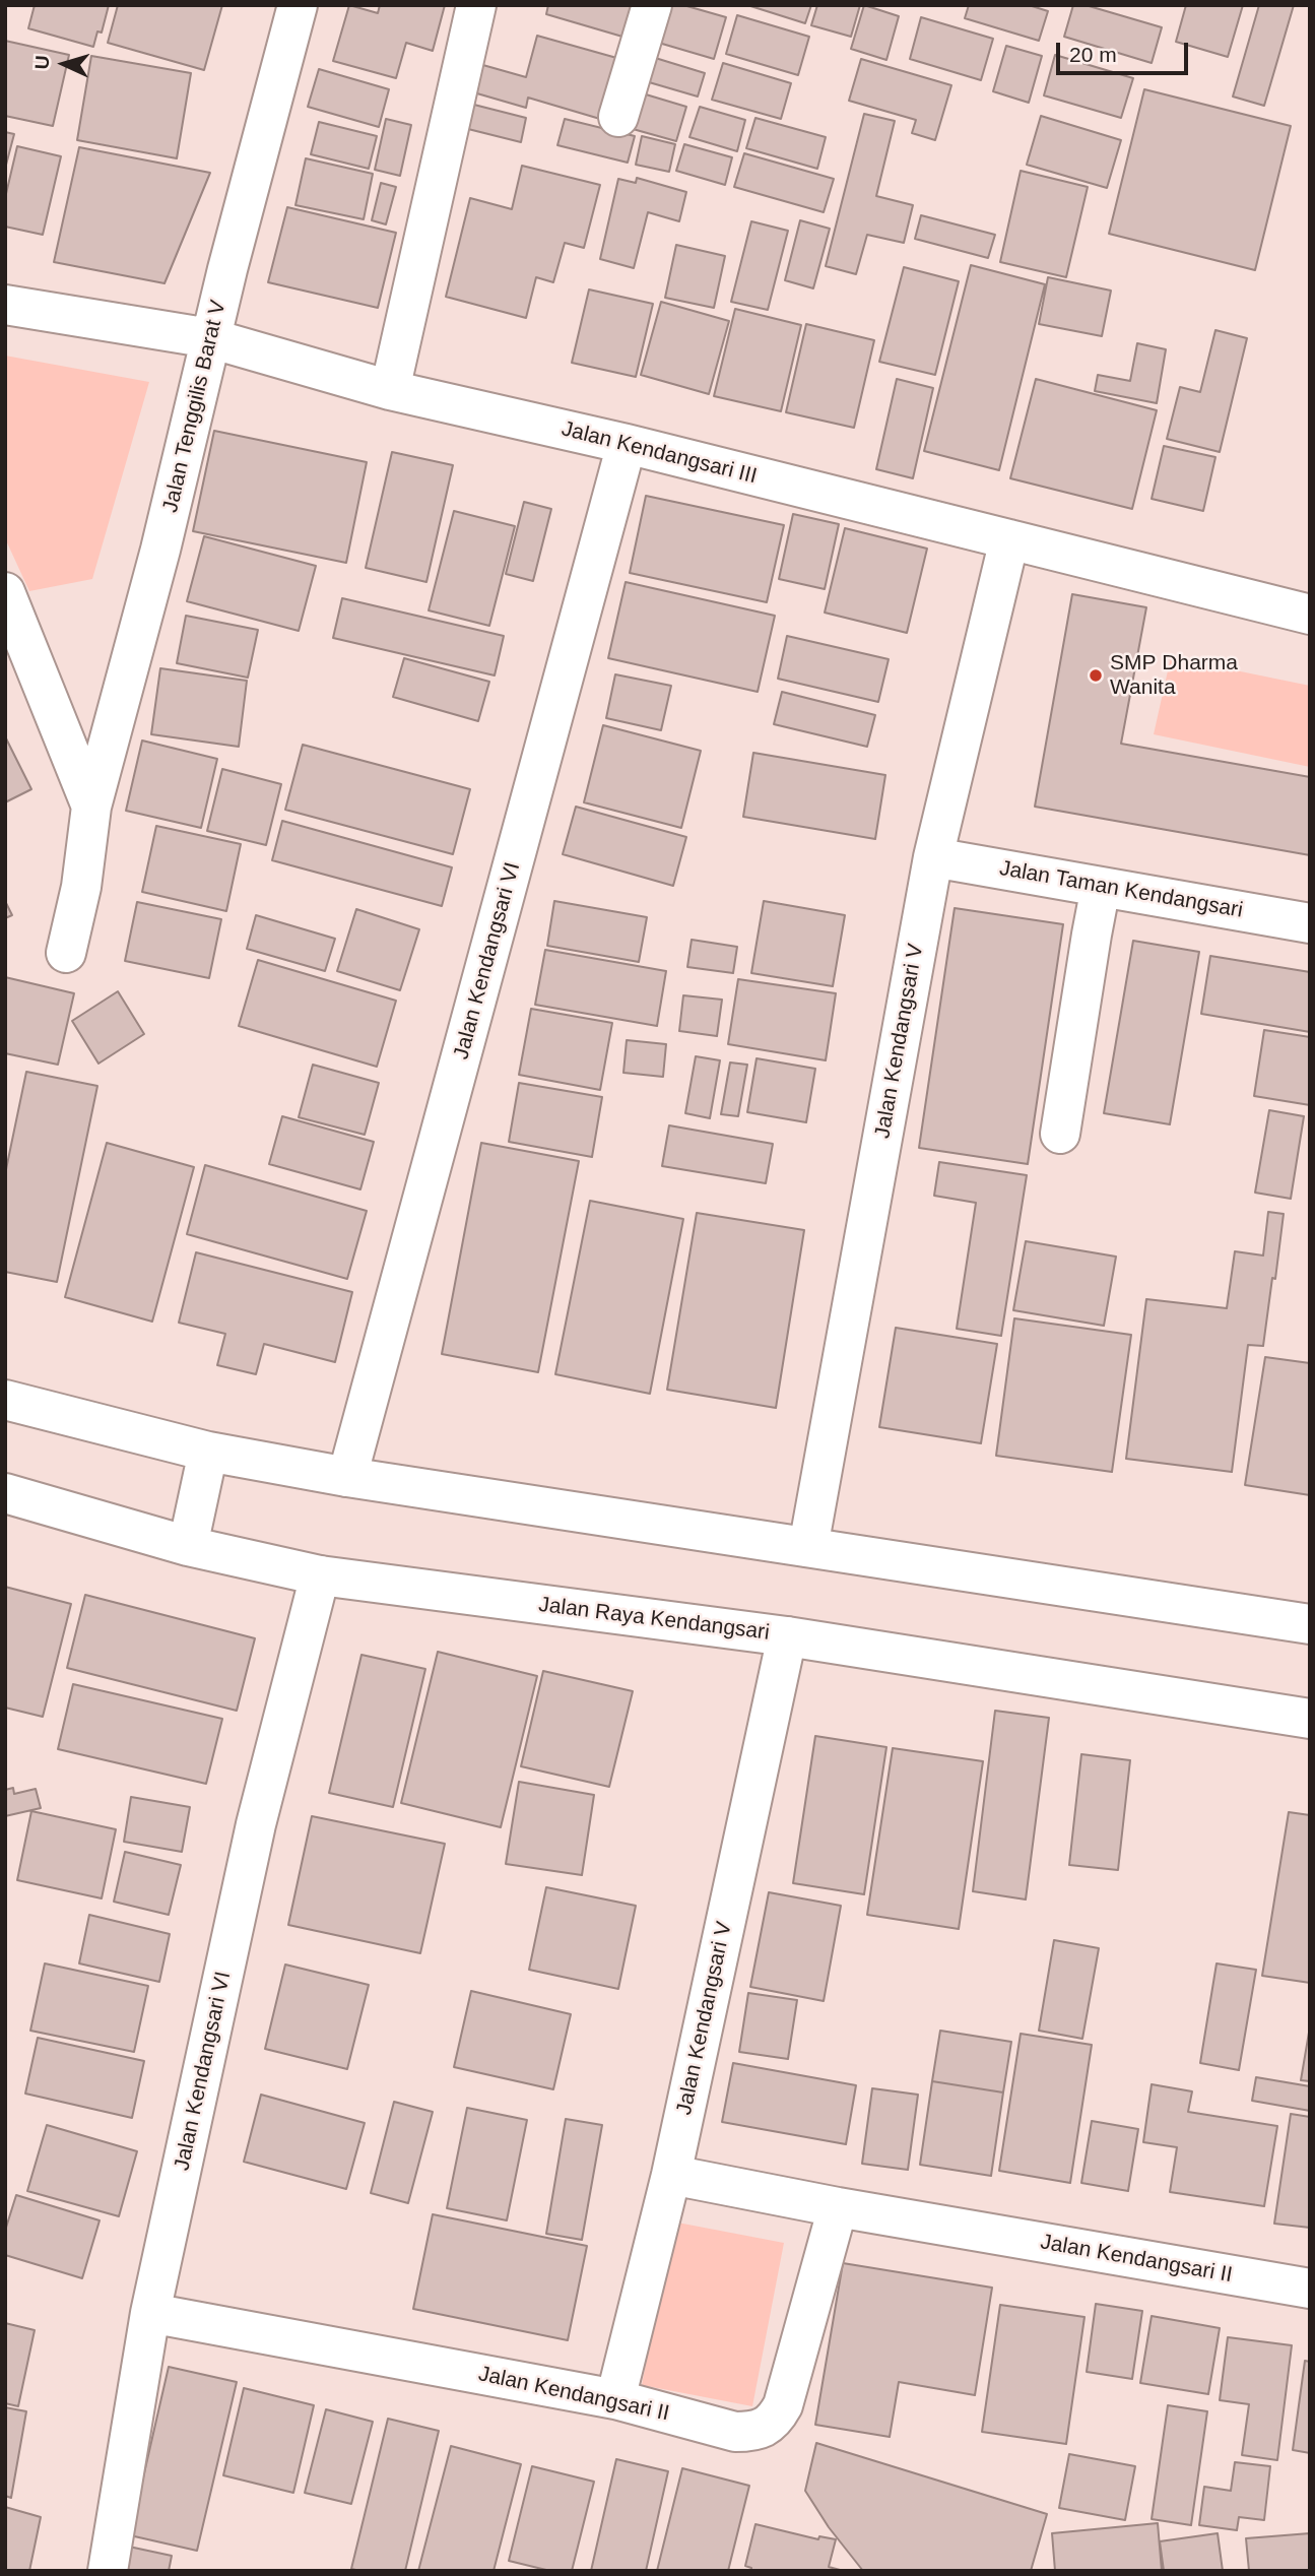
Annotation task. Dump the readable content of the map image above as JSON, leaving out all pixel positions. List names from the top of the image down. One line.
{"streets":{"street":["Jalan Tenggilis Barat V","Jalan Kendangsari III","Jalan Taman Kendangsari","Jalan Kendangsari VI","Jalan Kendangsari V","Jalan Raya Kendangsari","Jalan Kendangsari II"]},"crossings":[["Jalan Tenggilis Barat V","Jalan Kendangsari III"],["Jalan Kendangsari III","Jalan Kendangsari VI"],["Jalan Kendangsari III","Jalan Kendangsari V"],["Jalan Taman Kendangsari","Jalan Kendangsari V"],["Jalan Kendangsari VI","Jalan Raya Kendangsari"],["Jalan Kendangsari VI","Jalan Kendangsari II"],["Jalan Kendangsari V","Jalan Raya Kendangsari"],["Jalan Kendangsari V","Jalan Kendangsari II"]],"places":["SMP Dharma Wanita"],"scale_bar":"20 m","north":"left"}
